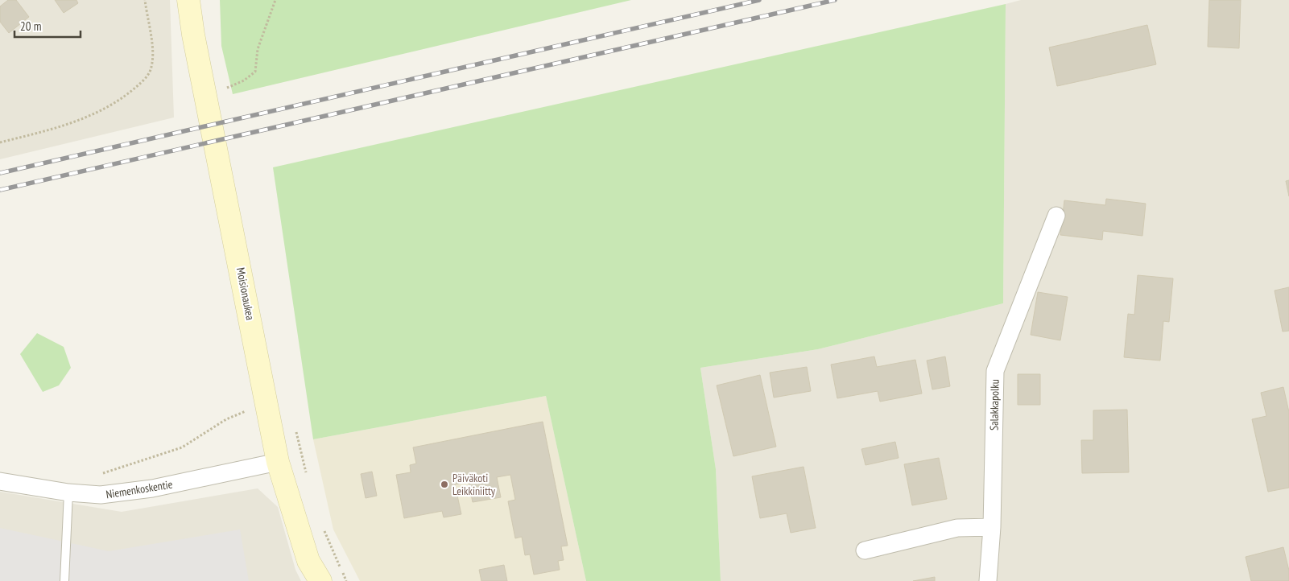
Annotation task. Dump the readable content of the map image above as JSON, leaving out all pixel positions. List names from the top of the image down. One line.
{"streets":{"street":["Moisionaukea","Salakkapolku","Niemenkoskentie"]},"crossings":[["Moisionaukea","Niemenkoskentie"]],"places":["Päiväkoti Leikkiniitty"],"scale_bar":"20 m"}
